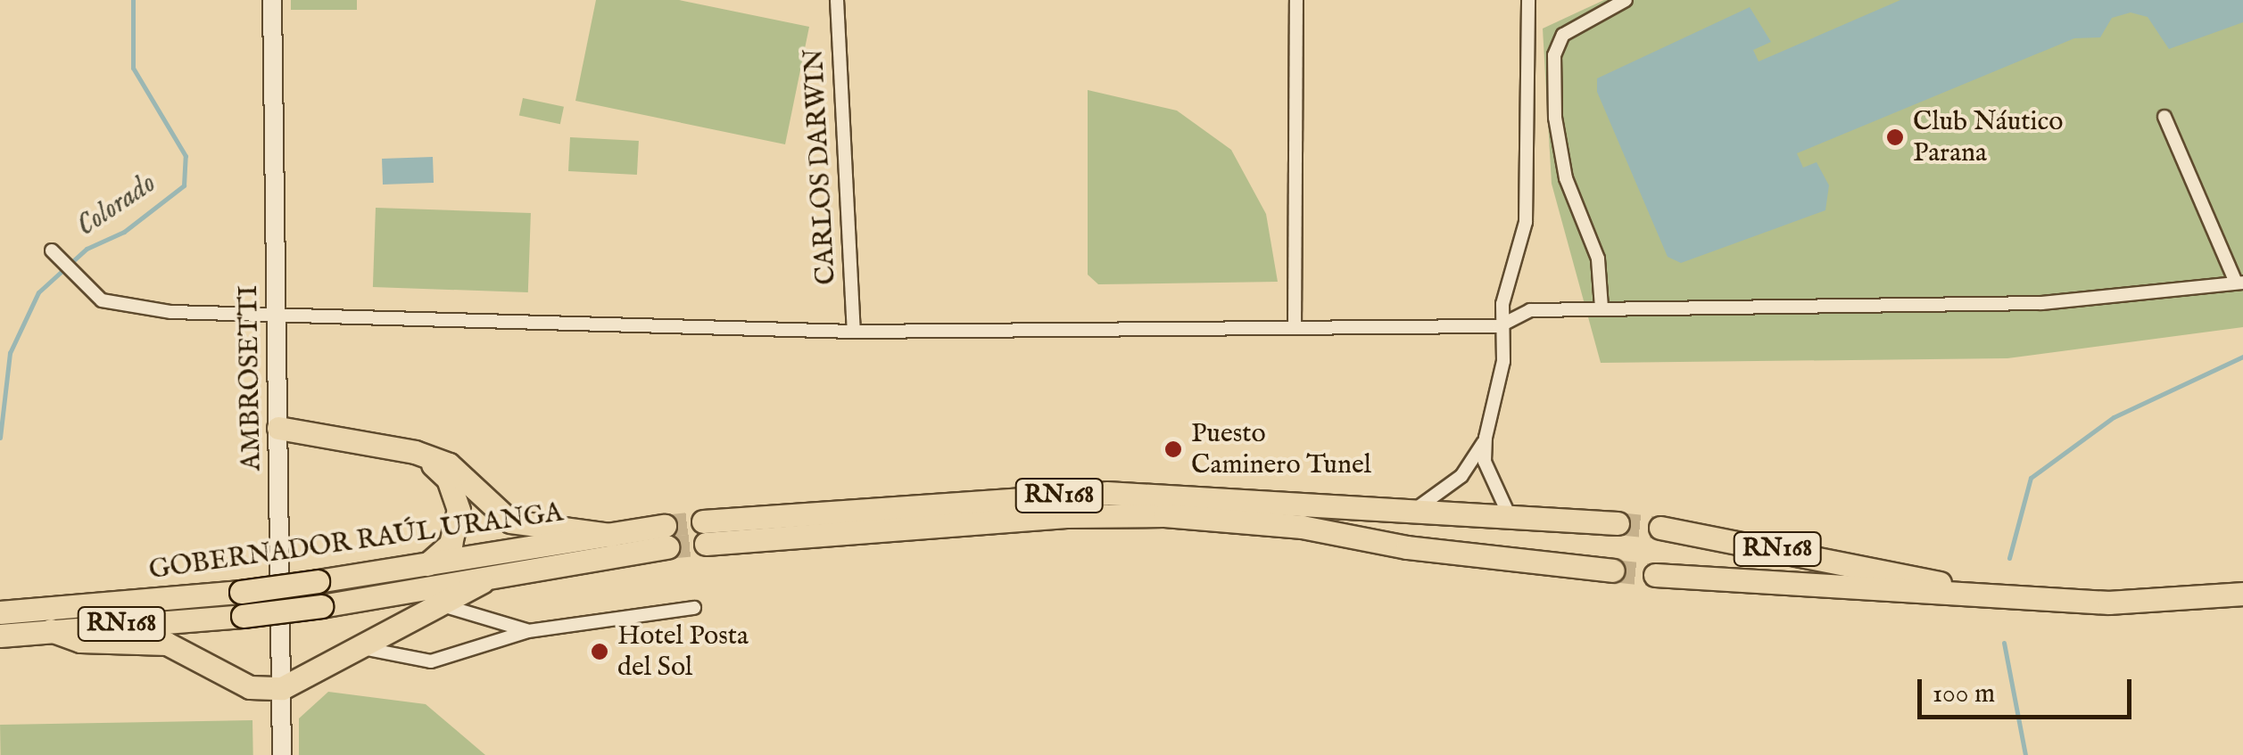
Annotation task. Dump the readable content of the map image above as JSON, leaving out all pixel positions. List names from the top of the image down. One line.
{"streets":{"highway":["RN168","GOBERNADOR RAÚL URANGA"],"street":["CARLOS DARWIN","AMBROSETTI"]},"water":["Colorado"],"places":["Club Náutico Parana","Puesto Caminero Tunel","Hotel Posta del Sol"],"scale_bar":"100 m"}
